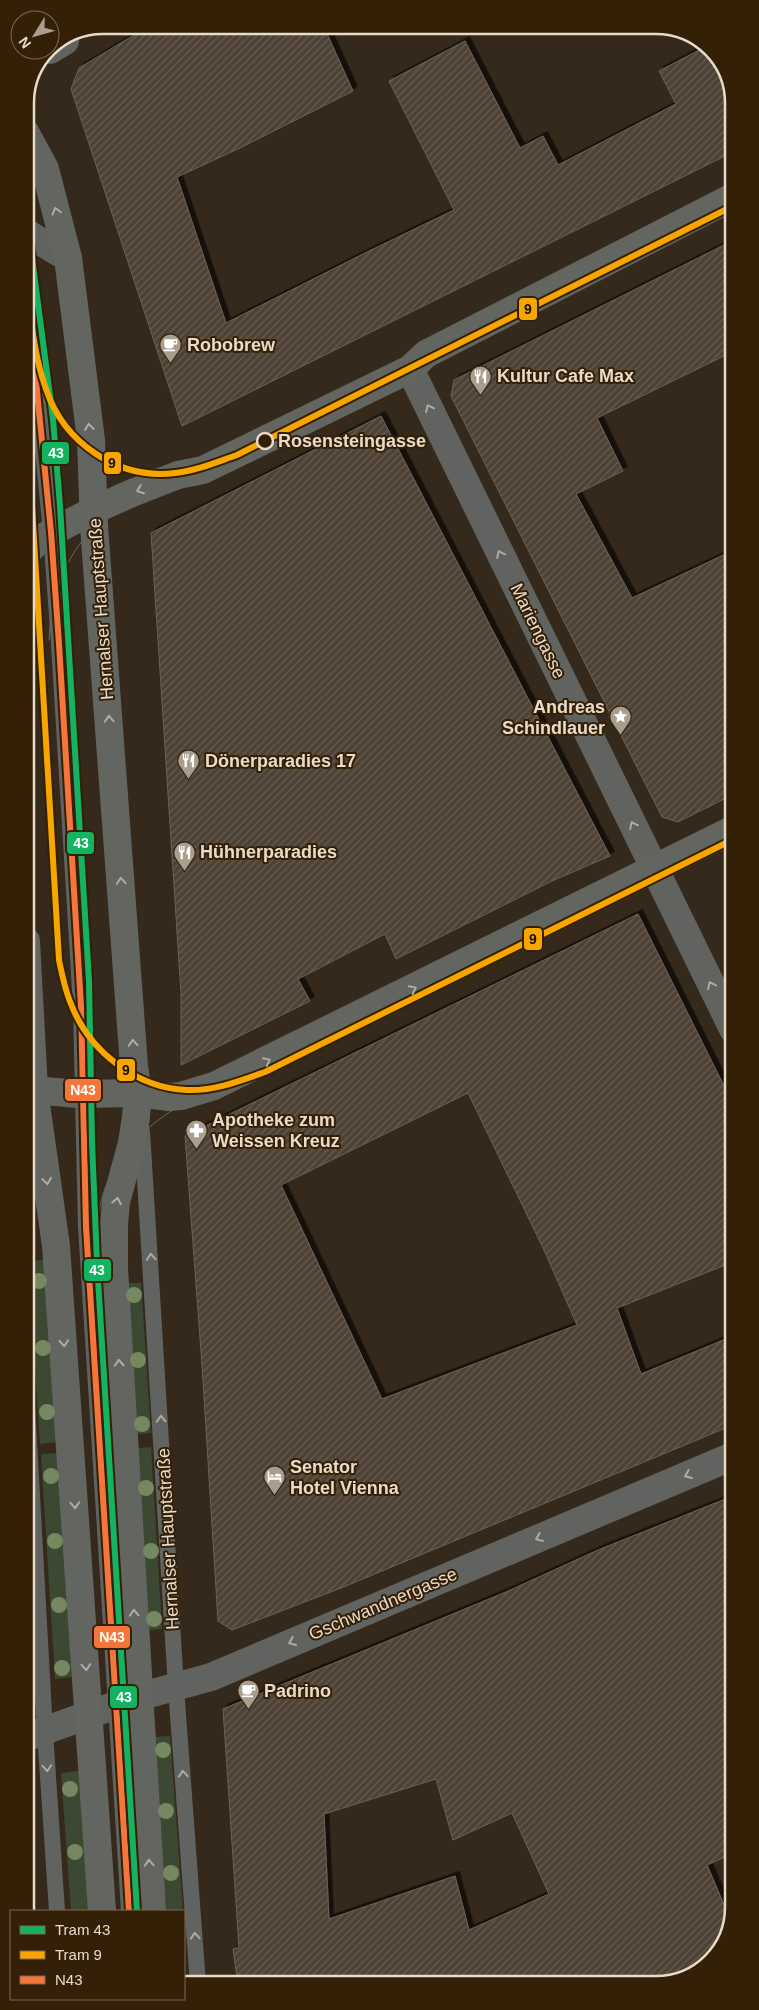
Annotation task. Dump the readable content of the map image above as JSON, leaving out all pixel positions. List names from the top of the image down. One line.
{"streets":{"main road":["Hernalser Hauptstraße"],"street":["Mariengasse","Gschwandnergasse"]},"crossings":[["Hernalser Hauptstraße","Gschwandnergasse"]],"one_way":["Mariengasse","Gschwandnergasse"],"places":{"cafe":["Robobrew","Padrino"],"restaurant":["Kultur Cafe Max","Dönerparadies 17","Hühnerparadies"],"other":["Rosensteingasse"],"place":["Andreas Schindlauer"],"pharmacy":["Apotheke zum Weissen Kreuz"],"hotel":["Senator Hotel Vienna"]},"lines":["tram line 9","tram line 43","transit line N43"],"legend":["Tram 43","Tram 9","N43"],"north":"bottom left"}
